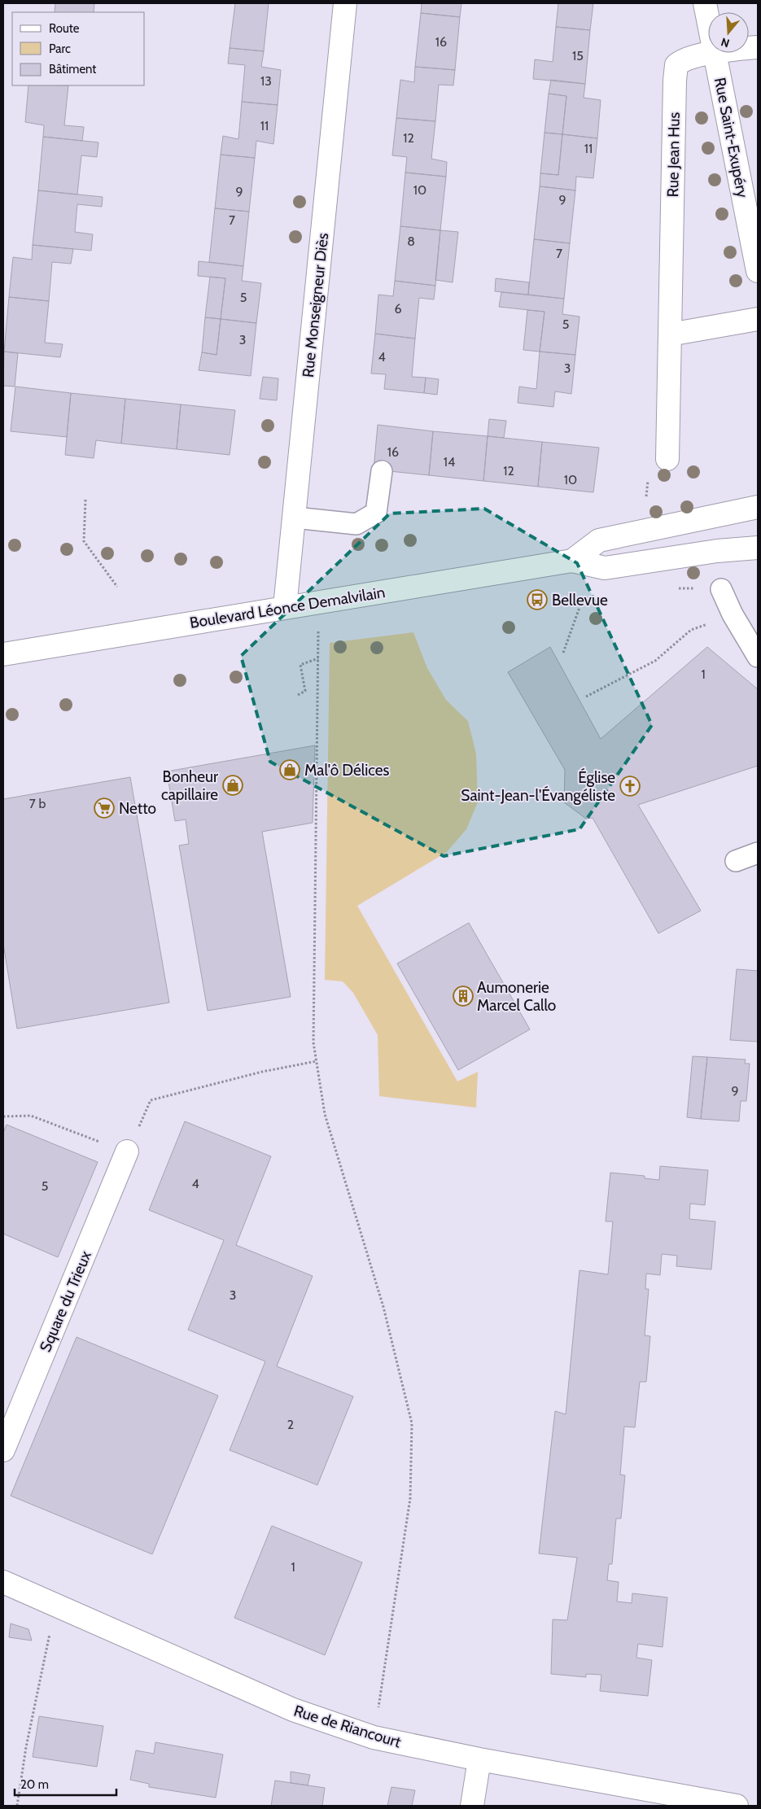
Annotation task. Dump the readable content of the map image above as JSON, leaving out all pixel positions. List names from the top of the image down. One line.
{"streets":{"street":["Rue Saint-Exupéry","Rue Jean Hus","Rue Monseigneur Diès","Boulevard Léonce Demalvilain","Square du Trieux","Rue de Riancourt"]},"crossings":[["Rue Monseigneur Diès","Boulevard Léonce Demalvilain"]],"places":{"bus stop":["Bellevue"],"shop":["Mal'ô Délices","Bonheur capillaire"],"church":["Église Saint-Jean-l'Évangéliste"],"supermarket":["Netto"],"building":["Aumonerie Marcel Callo"]},"house_numbers":["16","15","13","11","12","11","10","9","9","7","8","7","5","6","5","3","4","3","16","14","12","10","1","7 b","9","4","5","3","2","1"],"legend":["Route","Parc","Bâtiment"],"scale_bar":"20 m","north":"bottom"}
